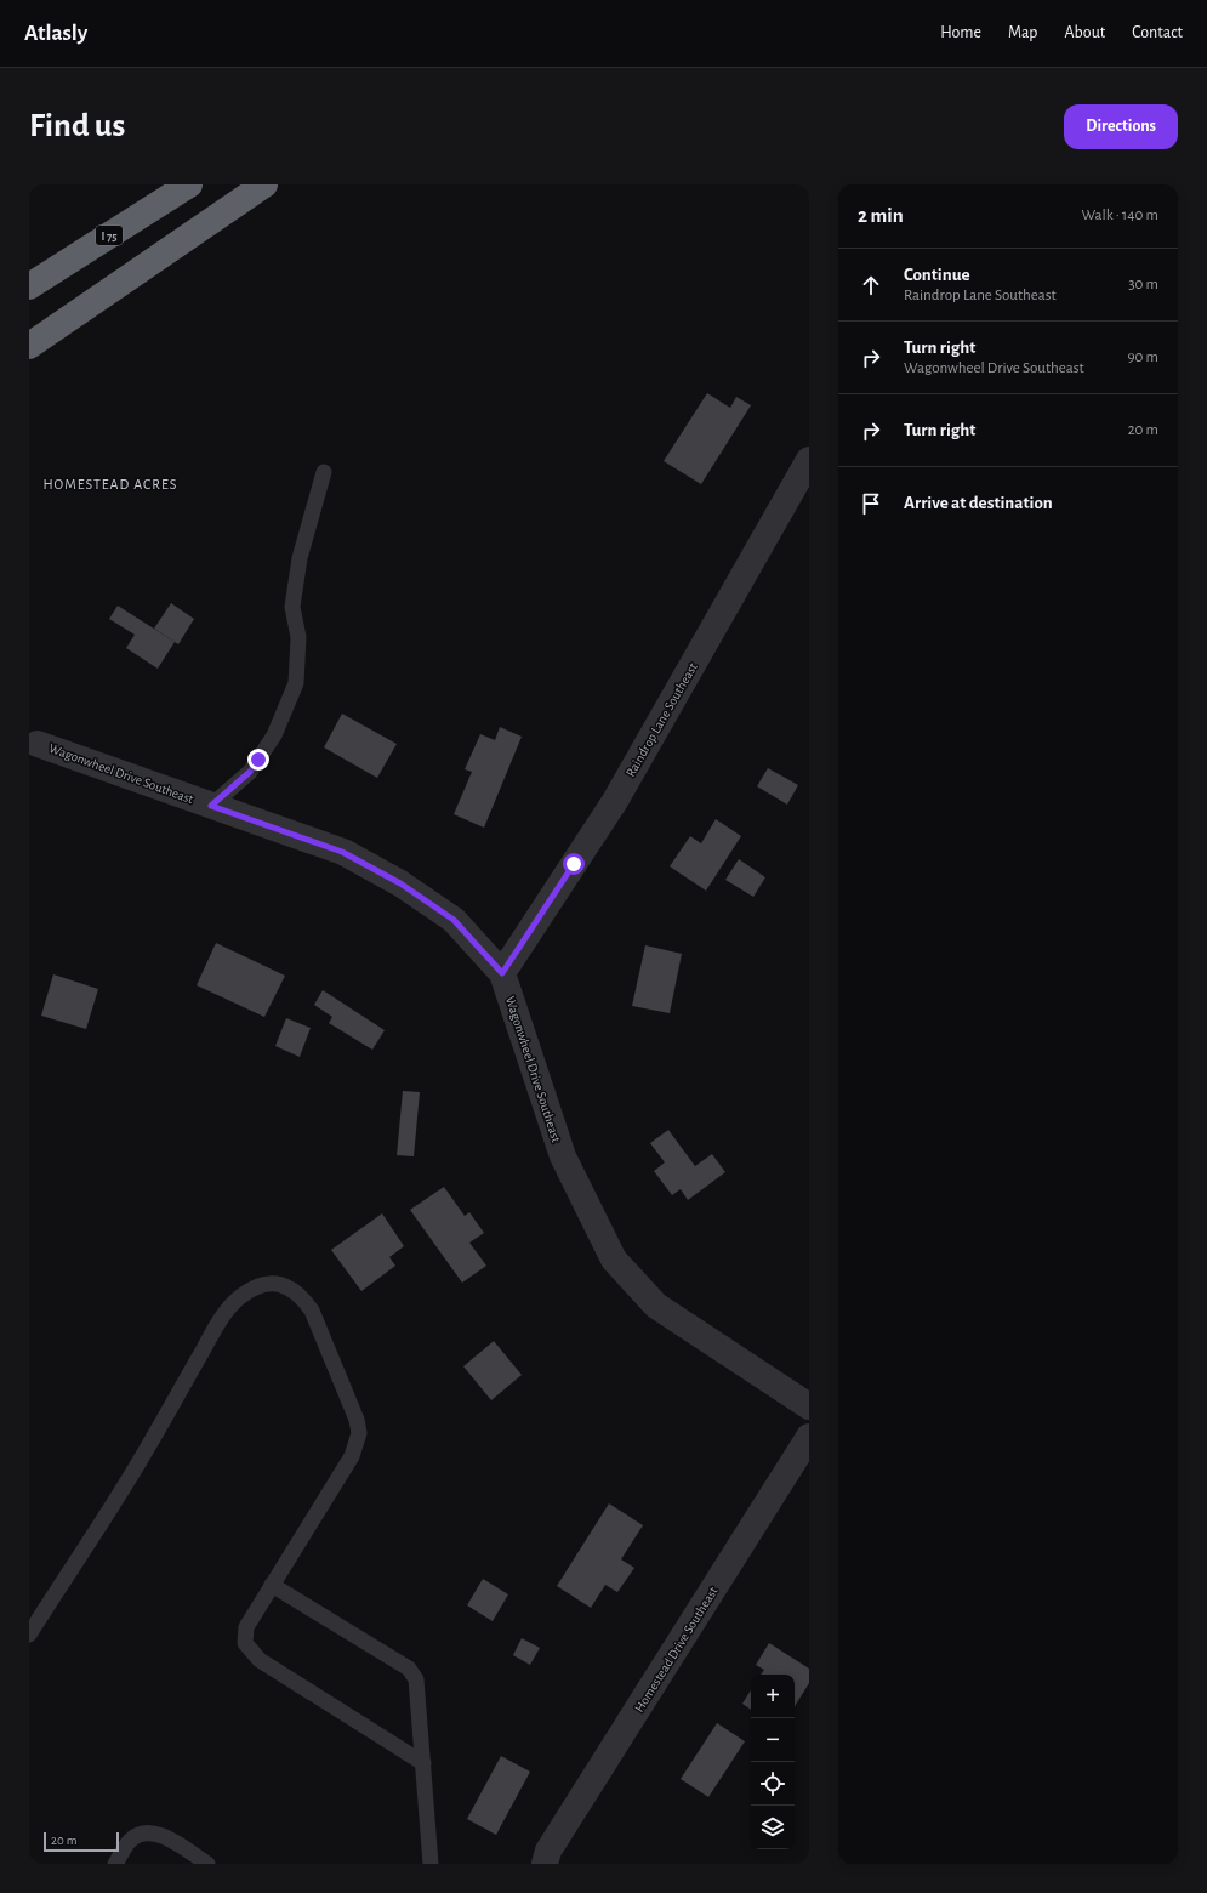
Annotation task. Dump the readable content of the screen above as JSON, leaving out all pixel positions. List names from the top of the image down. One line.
{"streets":{"highway":["I 75"],"street":["Raindrop Lane Southeast","Wagonwheel Drive Southeast","Homestead Drive Southeast"]},"crossings":[["Raindrop Lane Southeast","Wagonwheel Drive Southeast"]],"districts":["HOMESTEAD ACRES"],"scale_bar":"20 m","page":{"header":"Atlasly","nav":["Home","Map","About","Contact"],"buttons":"Directions","title":"Find us","heading":["2 min","Walk · 140 m"],"list":[["Continue","Raindrop Lane Southeast","30 m"],["Turn right","Wagonwheel Drive Southeast","90 m"],["Turn right","20 m"],"Arrive at destination"],"map_buttons":["+","−"],"scale":"20 m"}}
